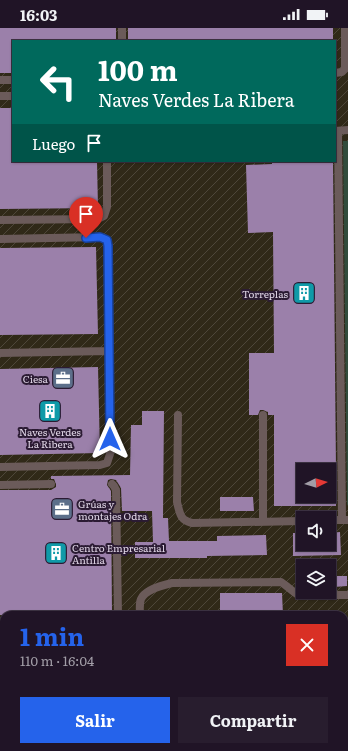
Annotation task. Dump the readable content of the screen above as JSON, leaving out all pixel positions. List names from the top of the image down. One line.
{"places":{"building":["Torreplas","Naves Verdes La Ribera","Centro Empresarial Antilla"],"office":["Ciesa","Grúas y montajes Odra"]},"north":"right","page":{"status":"16:03","turn":["100 m","Naves Verdes La Ribera"],"then":"Luego","heading":["1 min","110 m · 16:04"],"buttons":["Salir","Compartir"]}}
